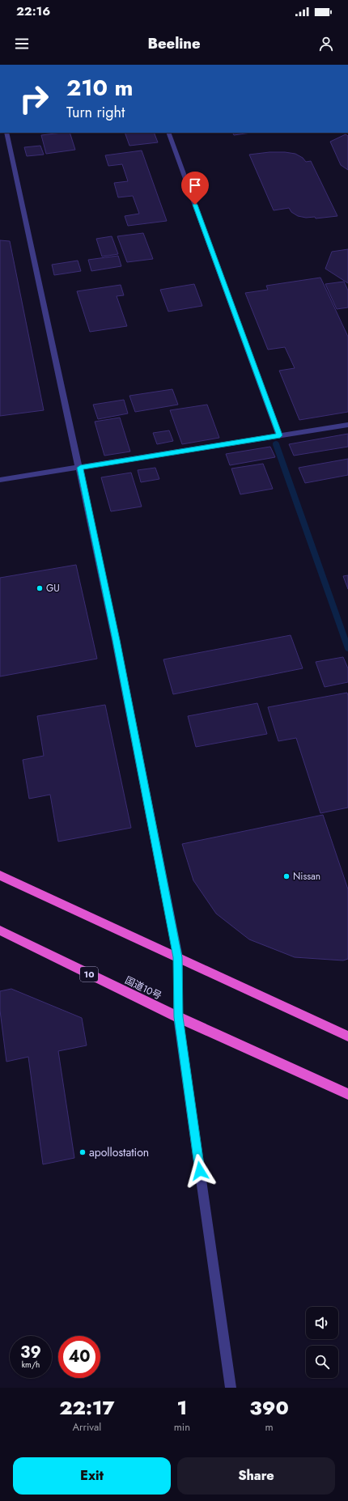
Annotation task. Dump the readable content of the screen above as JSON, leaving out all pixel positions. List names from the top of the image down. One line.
{"streets":{"highway":["10","国道10号"]},"places":["GU","Nissan","apollostation"],"page":{"status":"22:16","header":"Beeline","turn":["210 m","Turn right"],"speed":"39 km/h","limit":"40","eta":["22:17","Arrival","1","min","390","m"],"buttons":["Exit","Share"]}}
